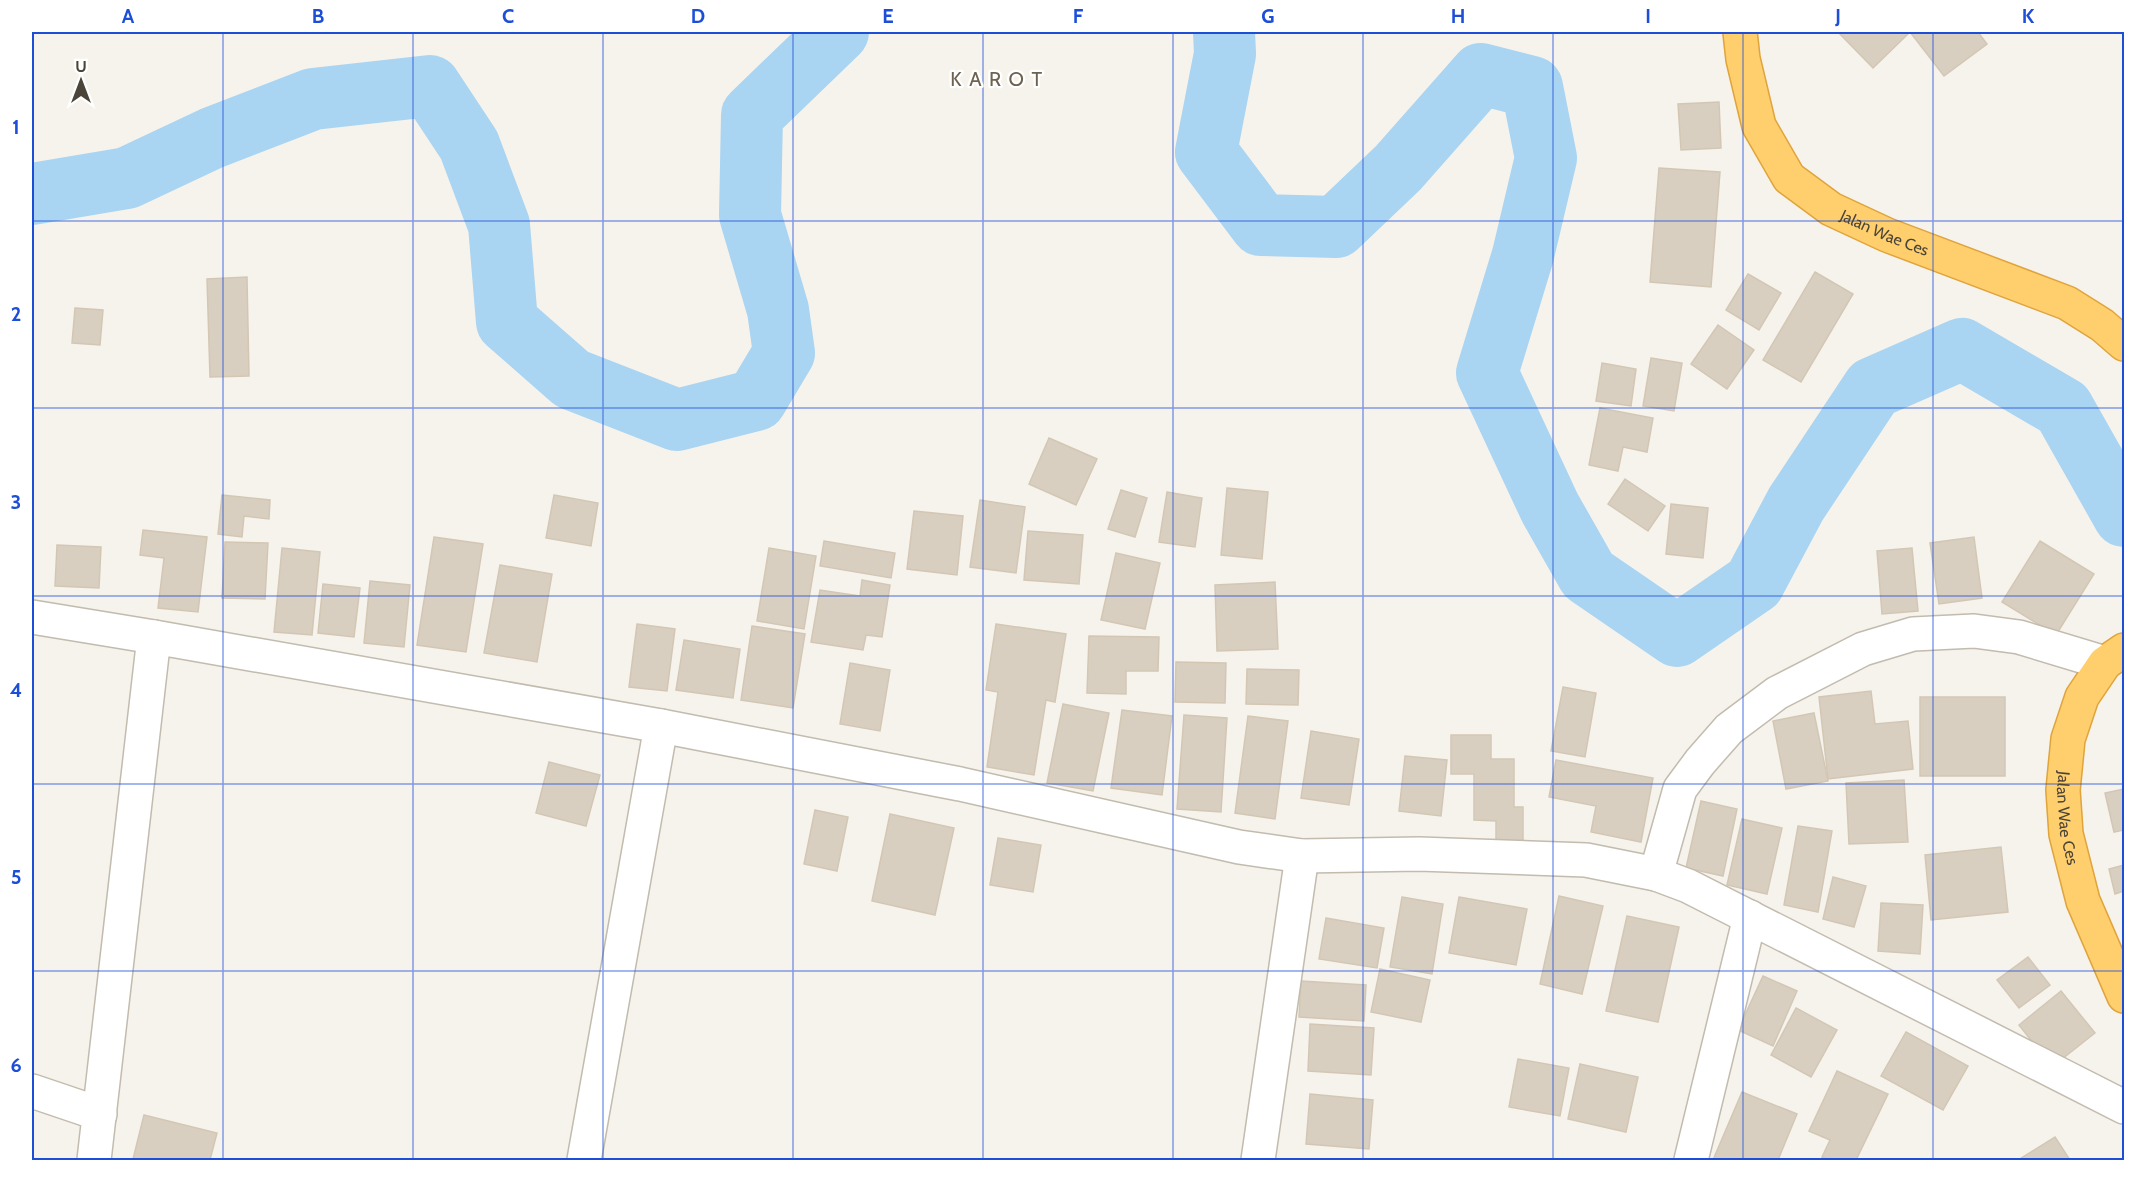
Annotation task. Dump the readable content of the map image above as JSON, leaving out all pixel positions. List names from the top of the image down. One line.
{"streets":{"highway":["Jalan Wae Ces"]},"districts":["K A R O T"],"north":"top","grid":{"columns":["A","B","C","D","E","F","G","H","I","J","K"],"rows":["1","2","3","4","5","6"]}}
